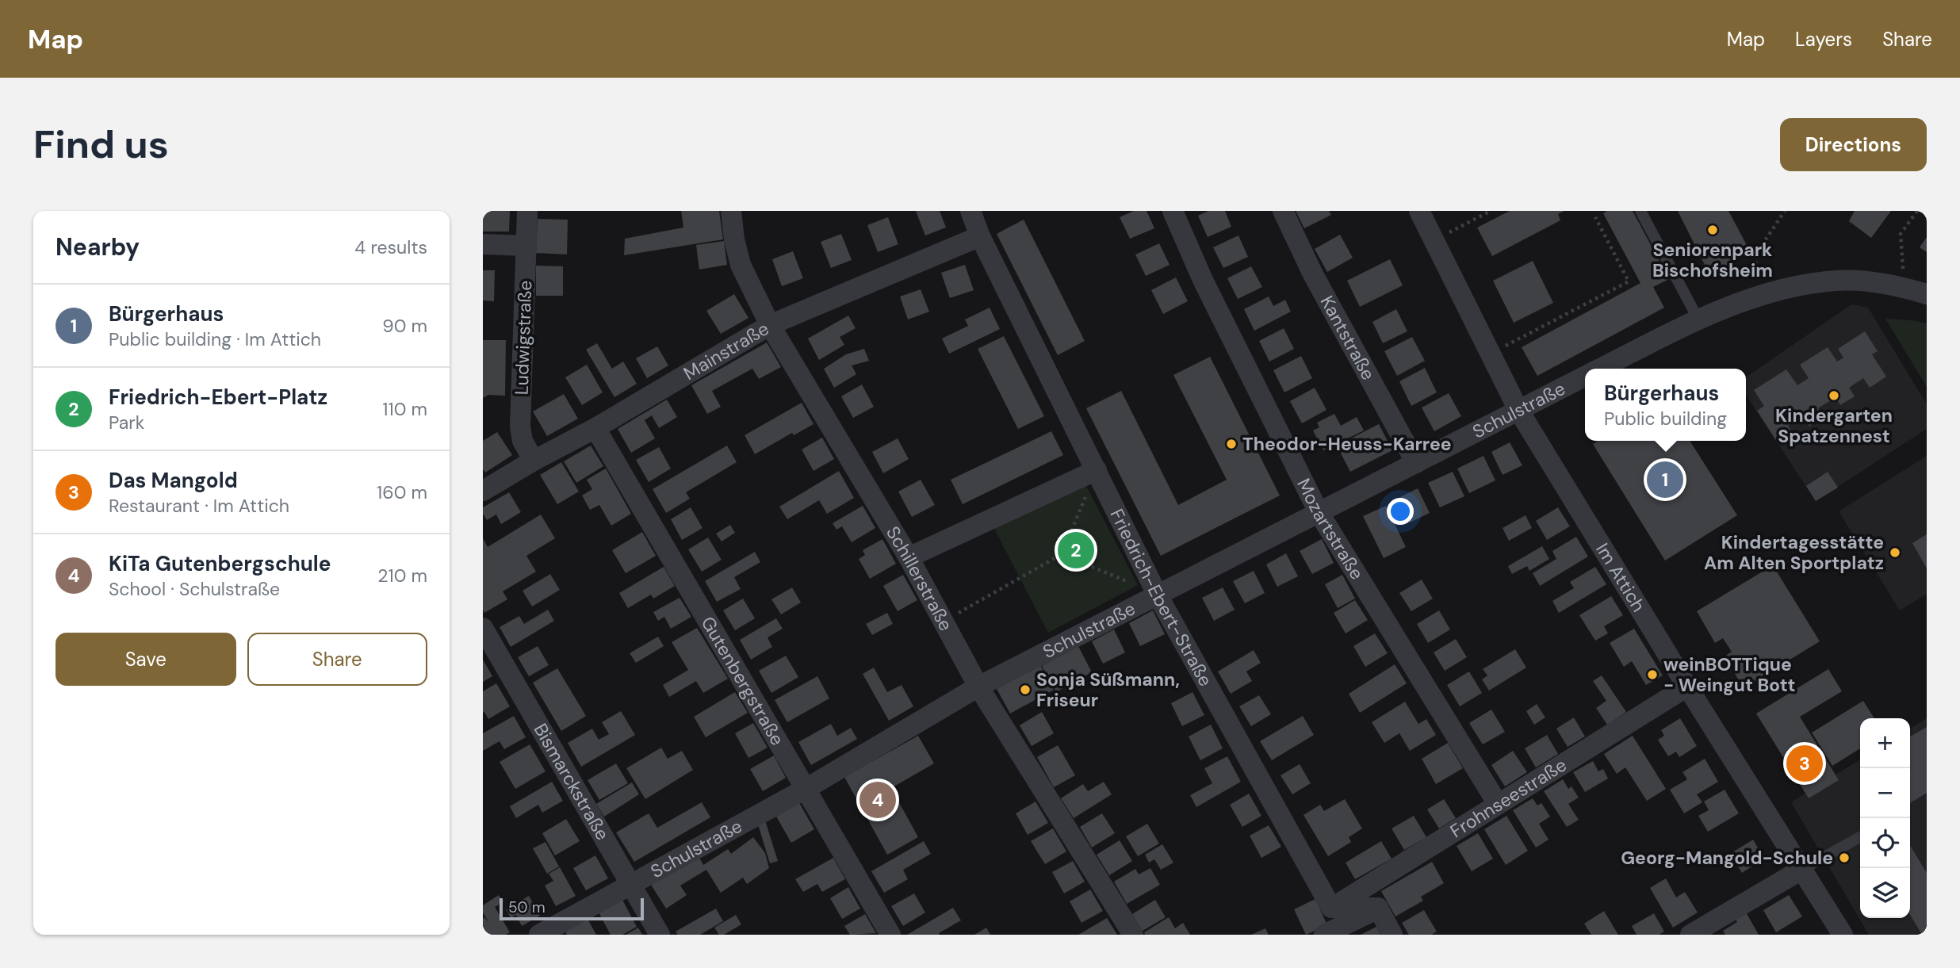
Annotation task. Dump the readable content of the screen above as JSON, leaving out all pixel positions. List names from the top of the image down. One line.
{"streets":{"street":["Ludwigstraße","Kantstraße","Mainstraße","Schulstraße","Mozartstraße","Schillerstraße","Im Attich","Friedrich-Ebert-Straße","Gutenbergstraße","Bismarckstraße","Frohnseestraße"]},"crossings":[["Ludwigstraße","Mainstraße"],["Kantstraße","Schulstraße"],["Mainstraße","Schillerstraße"],["Mainstraße","Friedrich-Ebert-Straße"],["Mainstraße","Gutenbergstraße"],["Schulstraße","Mozartstraße"],["Schulstraße","Schillerstraße"],["Schulstraße","Im Attich"],["Schulstraße","Friedrich-Ebert-Straße"],["Schulstraße","Gutenbergstraße"],["Schulstraße","Bismarckstraße"],["Mozartstraße","Frohnseestraße"],["Im Attich","Frohnseestraße"],["Friedrich-Ebert-Straße","Frohnseestraße"]],"places":["Seniorenpark Bischofsheim","Kindergarten Spatzennest","Theodor-Heuss-Karree","Kindertagesstätte Am Alten Sportplatz","weinBOTTique - Weingut Bott","Sonja Süßmann, Friseur","Georg-Mangold-Schule"],"scale_bar":"50 m","page":{"header":"Map","nav":["Map","Layers","Share"],"buttons":["Directions",["Save","Share"]],"title":"Find us","heading":["Nearby","4 results"],"list":[{"mark":"1","name":"Bürgerhaus","note":"Public building · Im Attich","value":"90 m"},{"mark":"2","name":"Friedrich-Ebert-Platz","note":"Park","value":"110 m"},{"mark":"3","name":"Das Mangold","note":"Restaurant · Im Attich","value":"160 m"},{"mark":"4","name":"KiTa Gutenbergschule","note":"School · Schulstraße","value":"210 m"}],"popup":["Bürgerhaus","Public building"],"pins":["1","2","3","4"],"map_buttons":["+","−"],"scale":"50 m"}}
